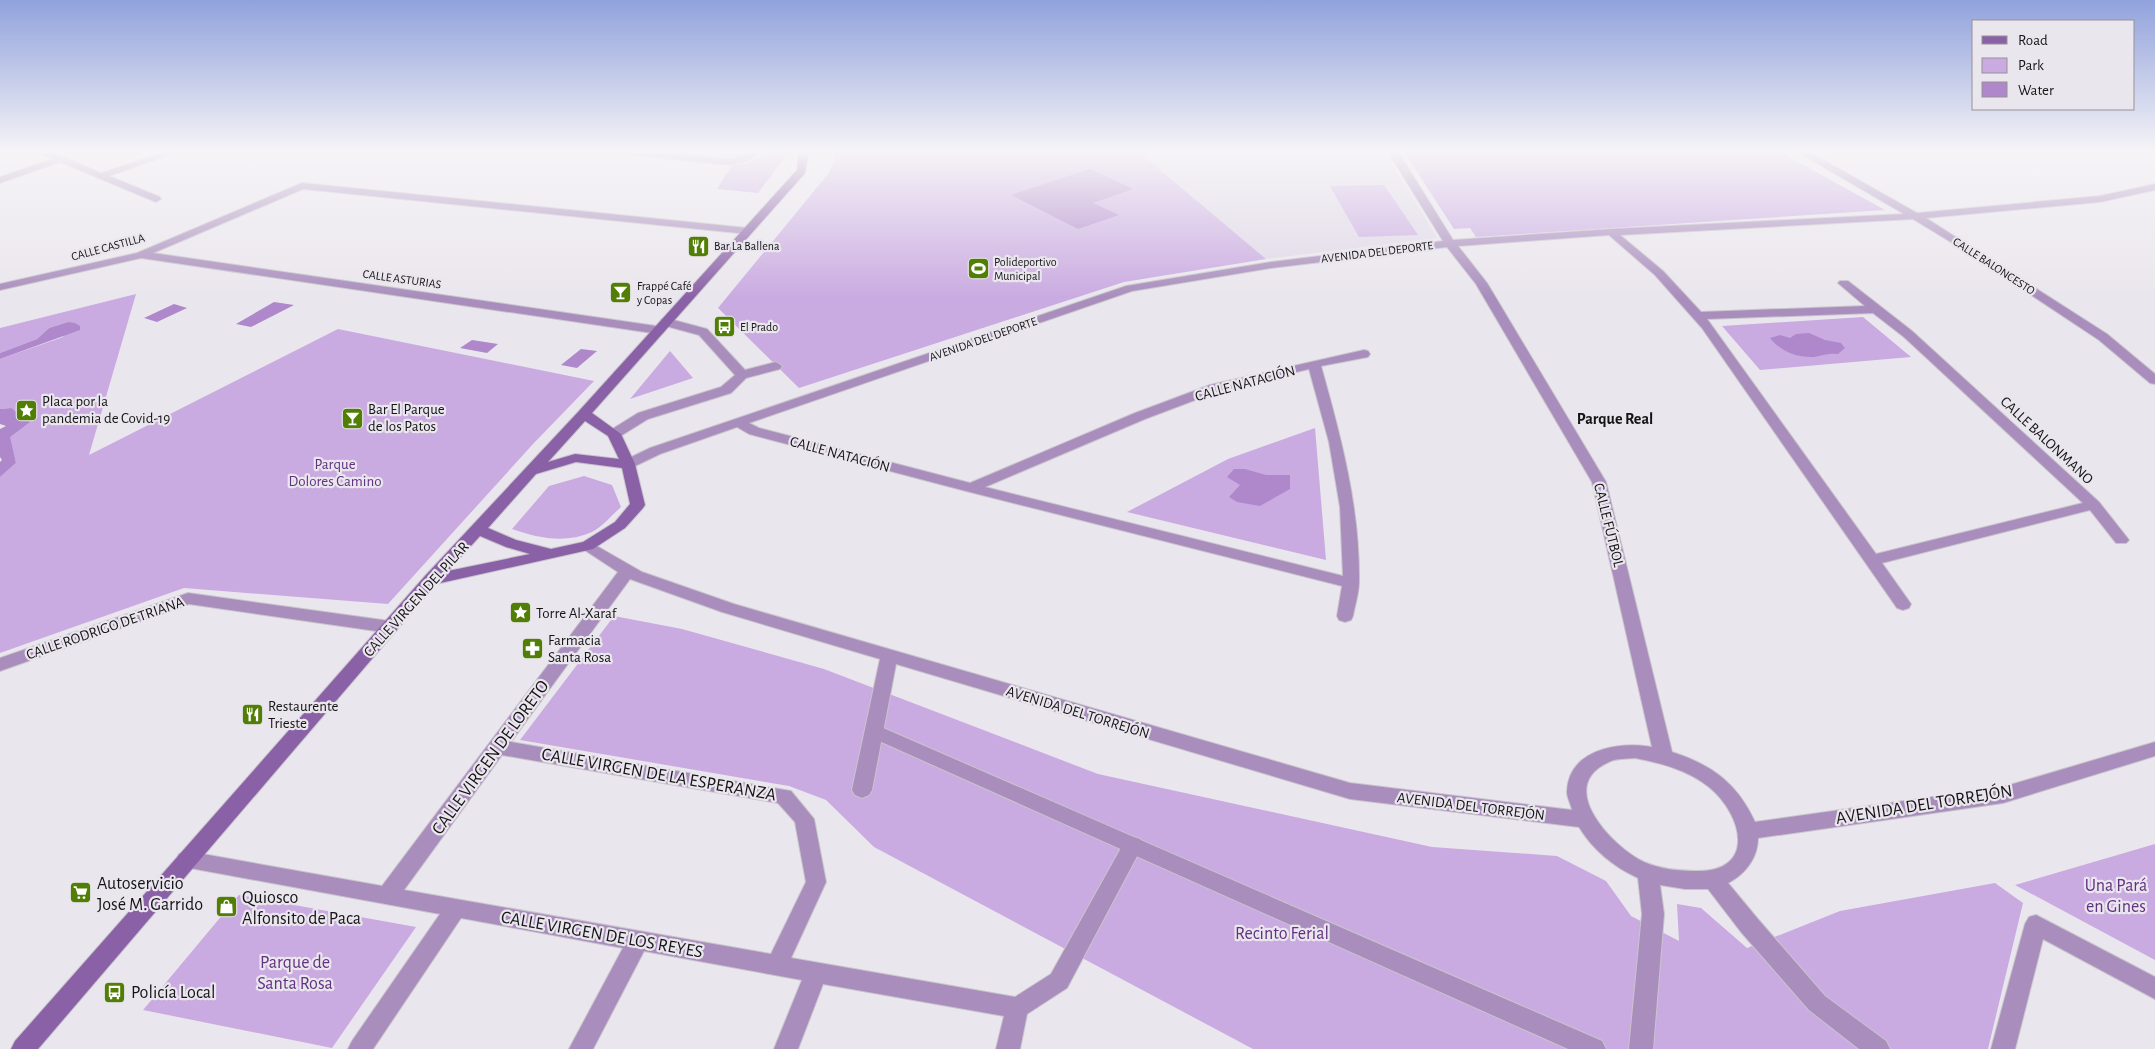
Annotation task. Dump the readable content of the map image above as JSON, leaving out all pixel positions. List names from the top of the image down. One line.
{"streets":{"main road":["CALLE VIRGEN DEL PILAR"],"street":["CALLE CASTILLA","AVENIDA DEL DEPORTE","CALLE BALONCESTO","CALLE ASTURIAS","CALLE NATACIÓN","CALLE BALONMANO","CALLE FÚTBOL","CALLE RODRIGO DE TRIANA","AVENIDA DEL TORREJÓN","CALLE VIRGEN DE LORETO","CALLE VIRGEN DE LA ESPERANZA","CALLE VIRGEN DE LOS REYES"]},"crossings":[["CALLE CASTILLA","CALLE ASTURIAS"],["CALLE CASTILLA","CALLE VIRGEN DEL PILAR"],["AVENIDA DEL DEPORTE","CALLE BALONCESTO"],["AVENIDA DEL DEPORTE","CALLE NATACIÓN"],["AVENIDA DEL DEPORTE","CALLE FÚTBOL"],["CALLE ASTURIAS","CALLE VIRGEN DEL PILAR"],["CALLE FÚTBOL","AVENIDA DEL TORREJÓN"],["CALLE VIRGEN DEL PILAR","CALLE RODRIGO DE TRIANA"],["CALLE VIRGEN DEL PILAR","CALLE VIRGEN DE LOS REYES"],["AVENIDA DEL TORREJÓN","CALLE VIRGEN DE LORETO"],["CALLE VIRGEN DE LORETO","CALLE VIRGEN DE LA ESPERANZA"],["CALLE VIRGEN DE LORETO","CALLE VIRGEN DE LOS REYES"],["CALLE VIRGEN DE LA ESPERANZA","CALLE VIRGEN DE LOS REYES"]],"districts":["Parque Real"],"parks":["Parque Dolores Camino","Una Pará en Gines","Recinto Ferial","Parque de Santa Rosa"],"places":{"restaurant":["Bar La Ballena","Restaurente Trieste"],"sports":["Polideportivo Municipal"],"bar":["Frappé Café y Copas","Bar El Parque de los Patos"],"bus stop":["El Prado","Policía Local"],"place":["Placa por la pandemia de Covid-19","Torre Al-Xaraf"],"pharmacy":["Farmacia Santa Rosa"],"supermarket":["Autoservicio José M. Garrido"],"shop":["Quiosco Alfonsito de Paca"]},"legend":["Road","Park","Water"]}
